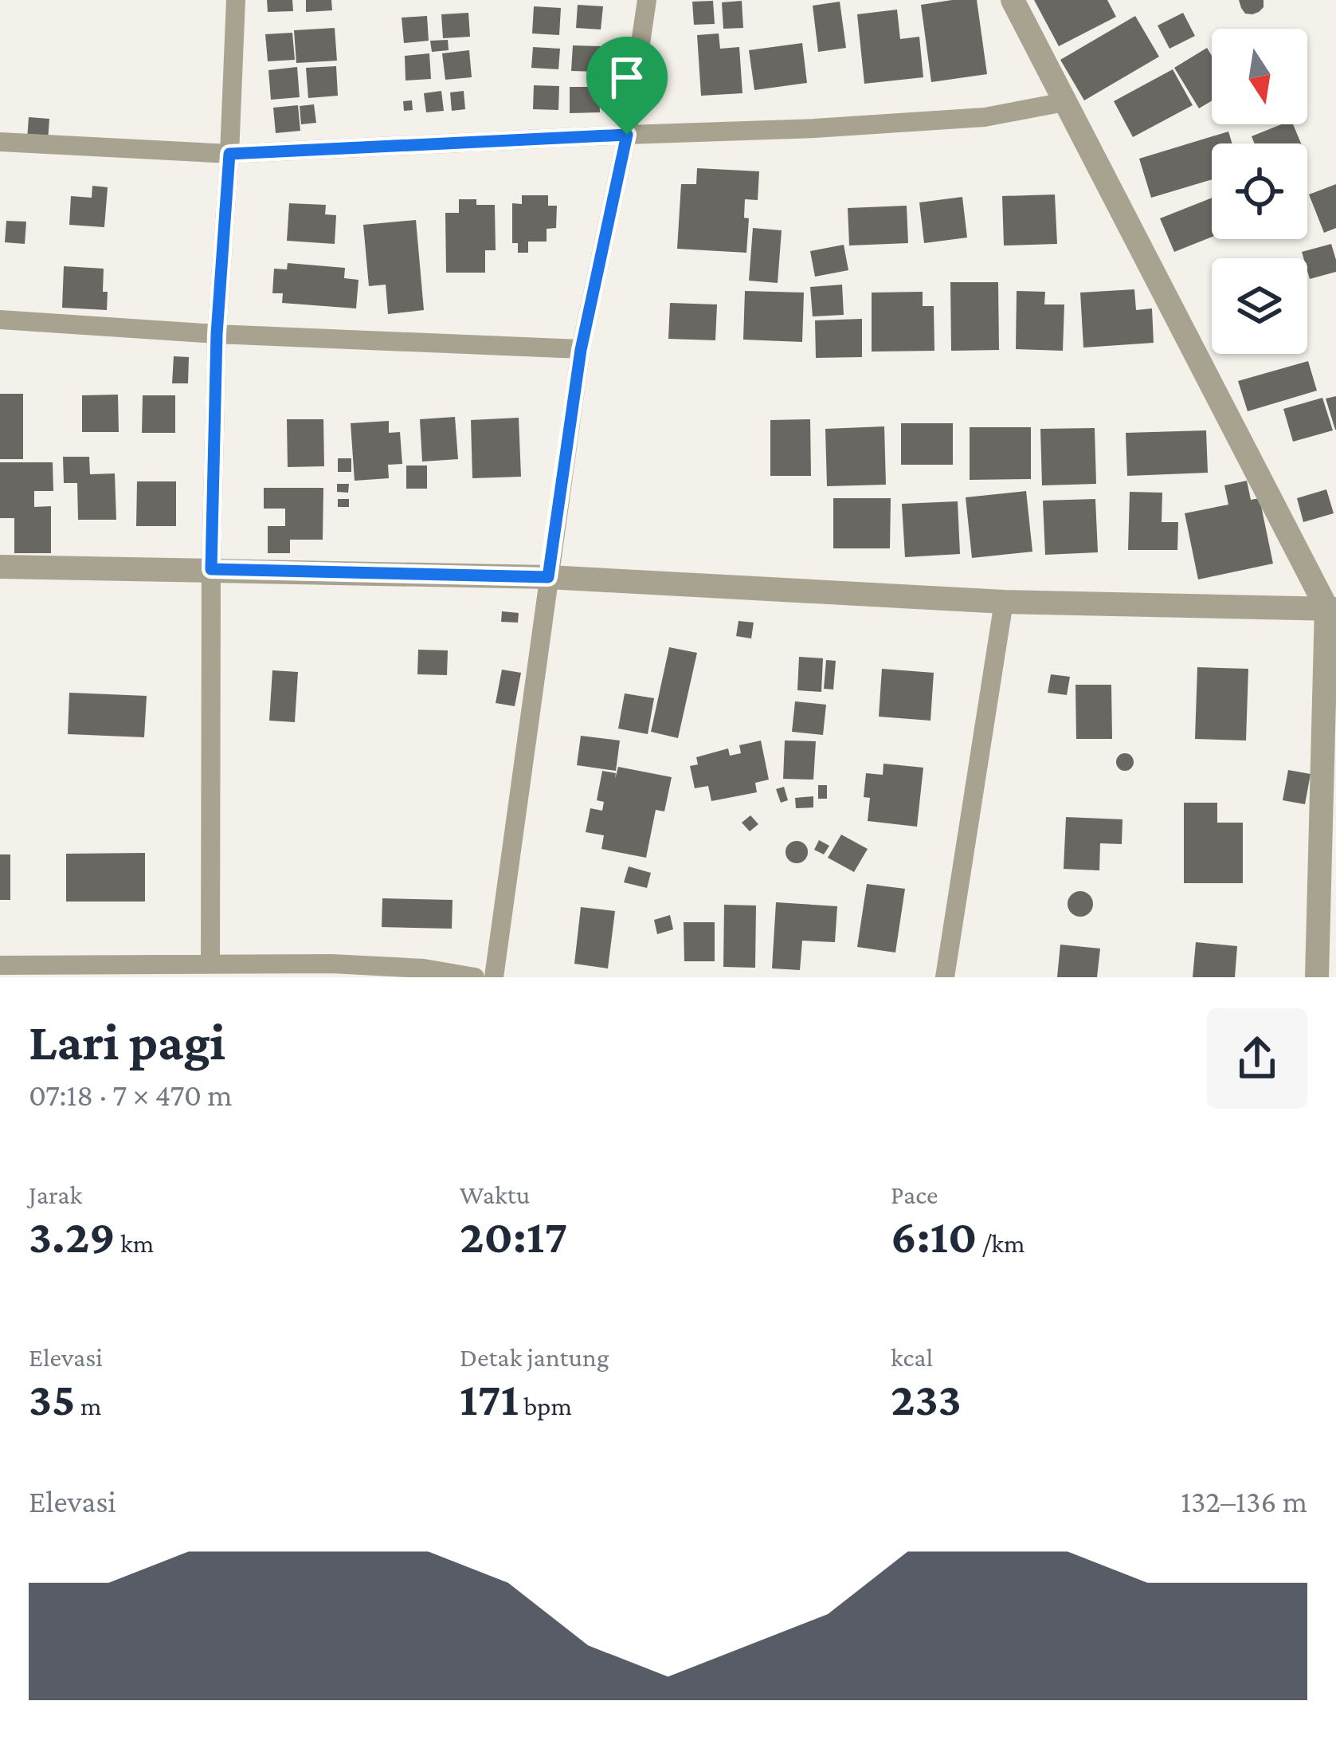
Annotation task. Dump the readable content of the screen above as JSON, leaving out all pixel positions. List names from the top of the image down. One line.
{"north":"bottom","page":{"heading":["Lari pagi","07:18 · 7 × 470 m"],"stats":[["Jarak","3.29 km"],["Waktu","20:17"],["Pace","6:10 /km"],["Elevasi","35 m"],["Detak jantung","171 bpm"],["kcal","233"]],"chart":["Elevasi","132–136 m"]}}
